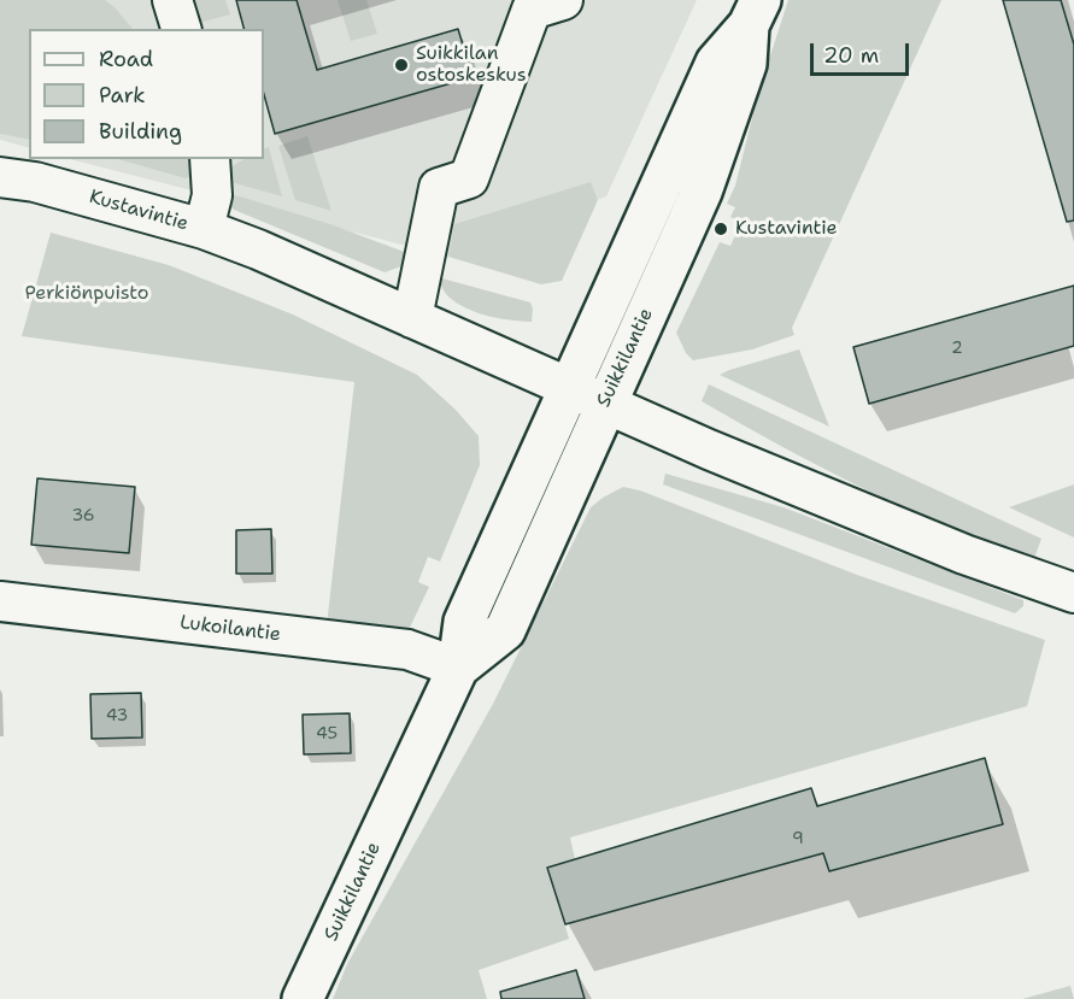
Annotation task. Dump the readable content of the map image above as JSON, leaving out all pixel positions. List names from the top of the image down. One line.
{"streets":{"main road":["Suikkilantie"],"street":["Kustavintie","Lukoilantie"]},"crossings":[["Kustavintie","Suikkilantie"],["Suikkilantie","Lukoilantie"]],"parks":["Perkiönpuisto"],"places":["Suikkilan ostoskeskus","Kustavintie"],"house_numbers":["2","36","43","45","9"],"legend":["Road","Park","Building"],"scale_bar":"20 m"}
